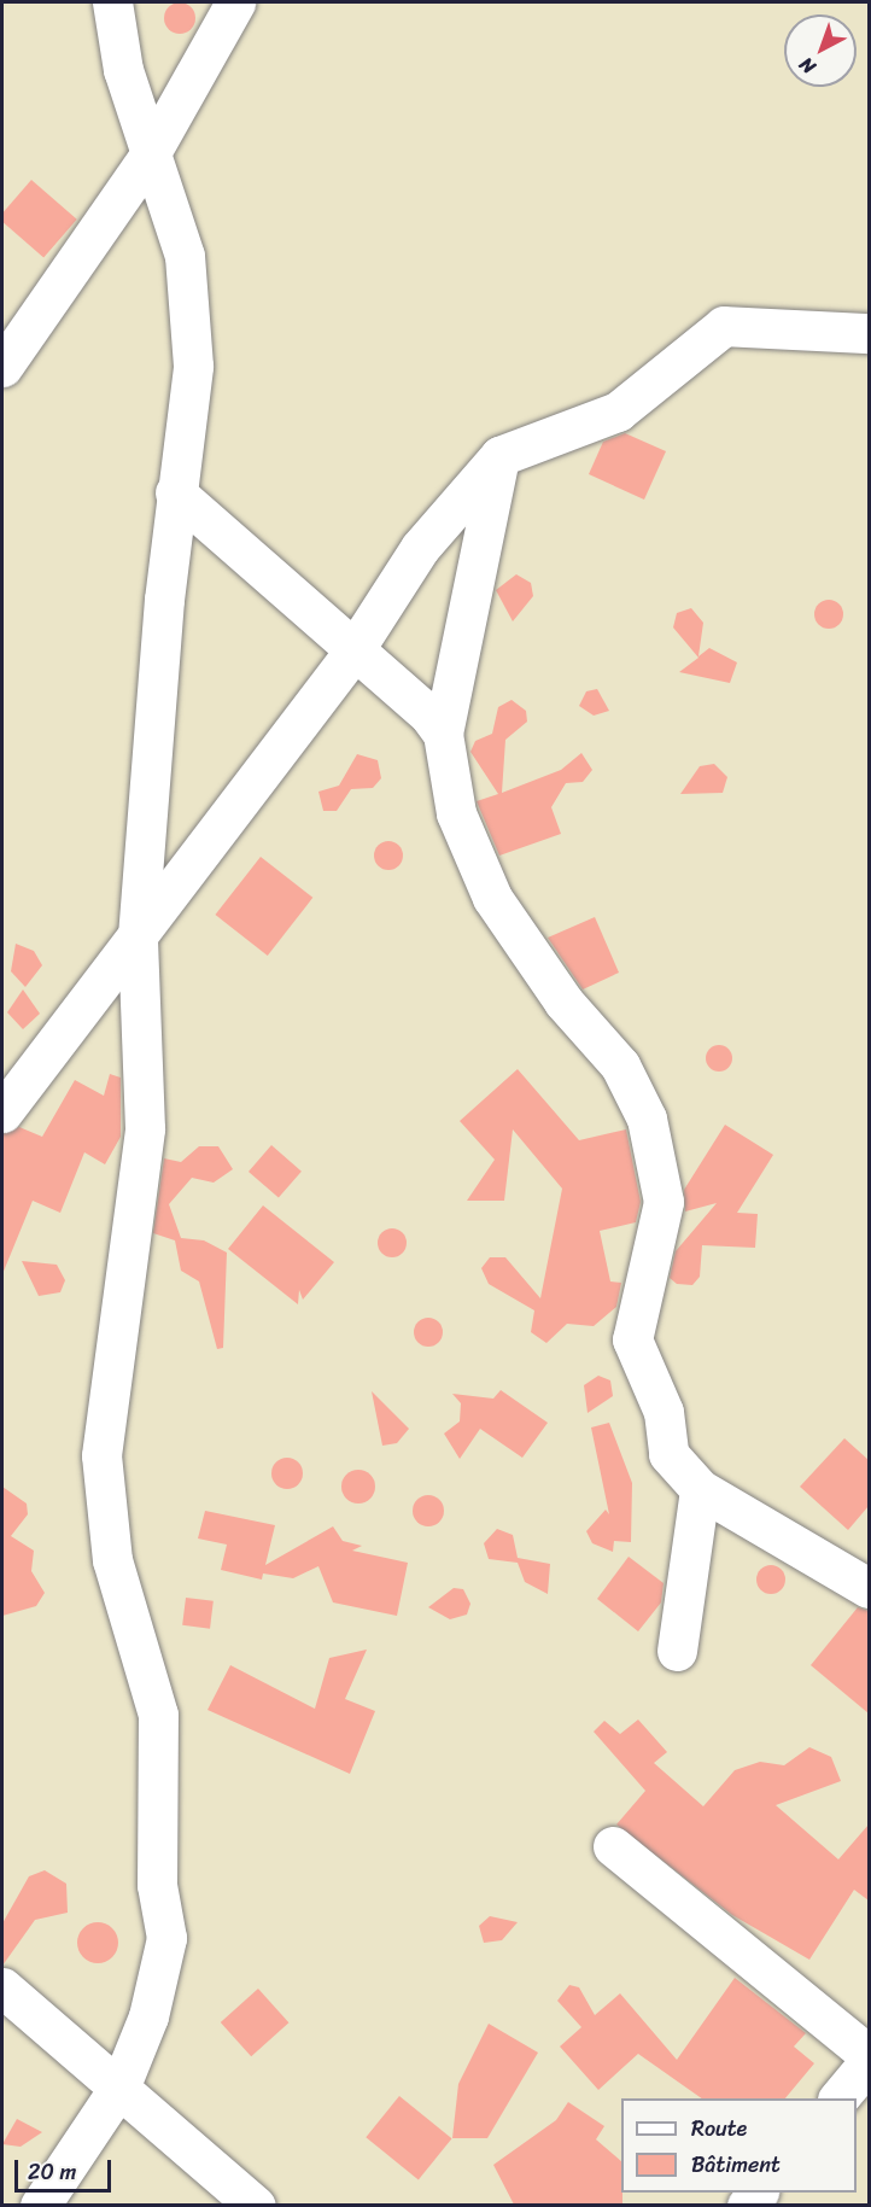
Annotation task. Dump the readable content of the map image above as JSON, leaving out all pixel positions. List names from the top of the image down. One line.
{"legend":["Route","Bâtiment"],"scale_bar":"20 m","north":"bottom left"}
